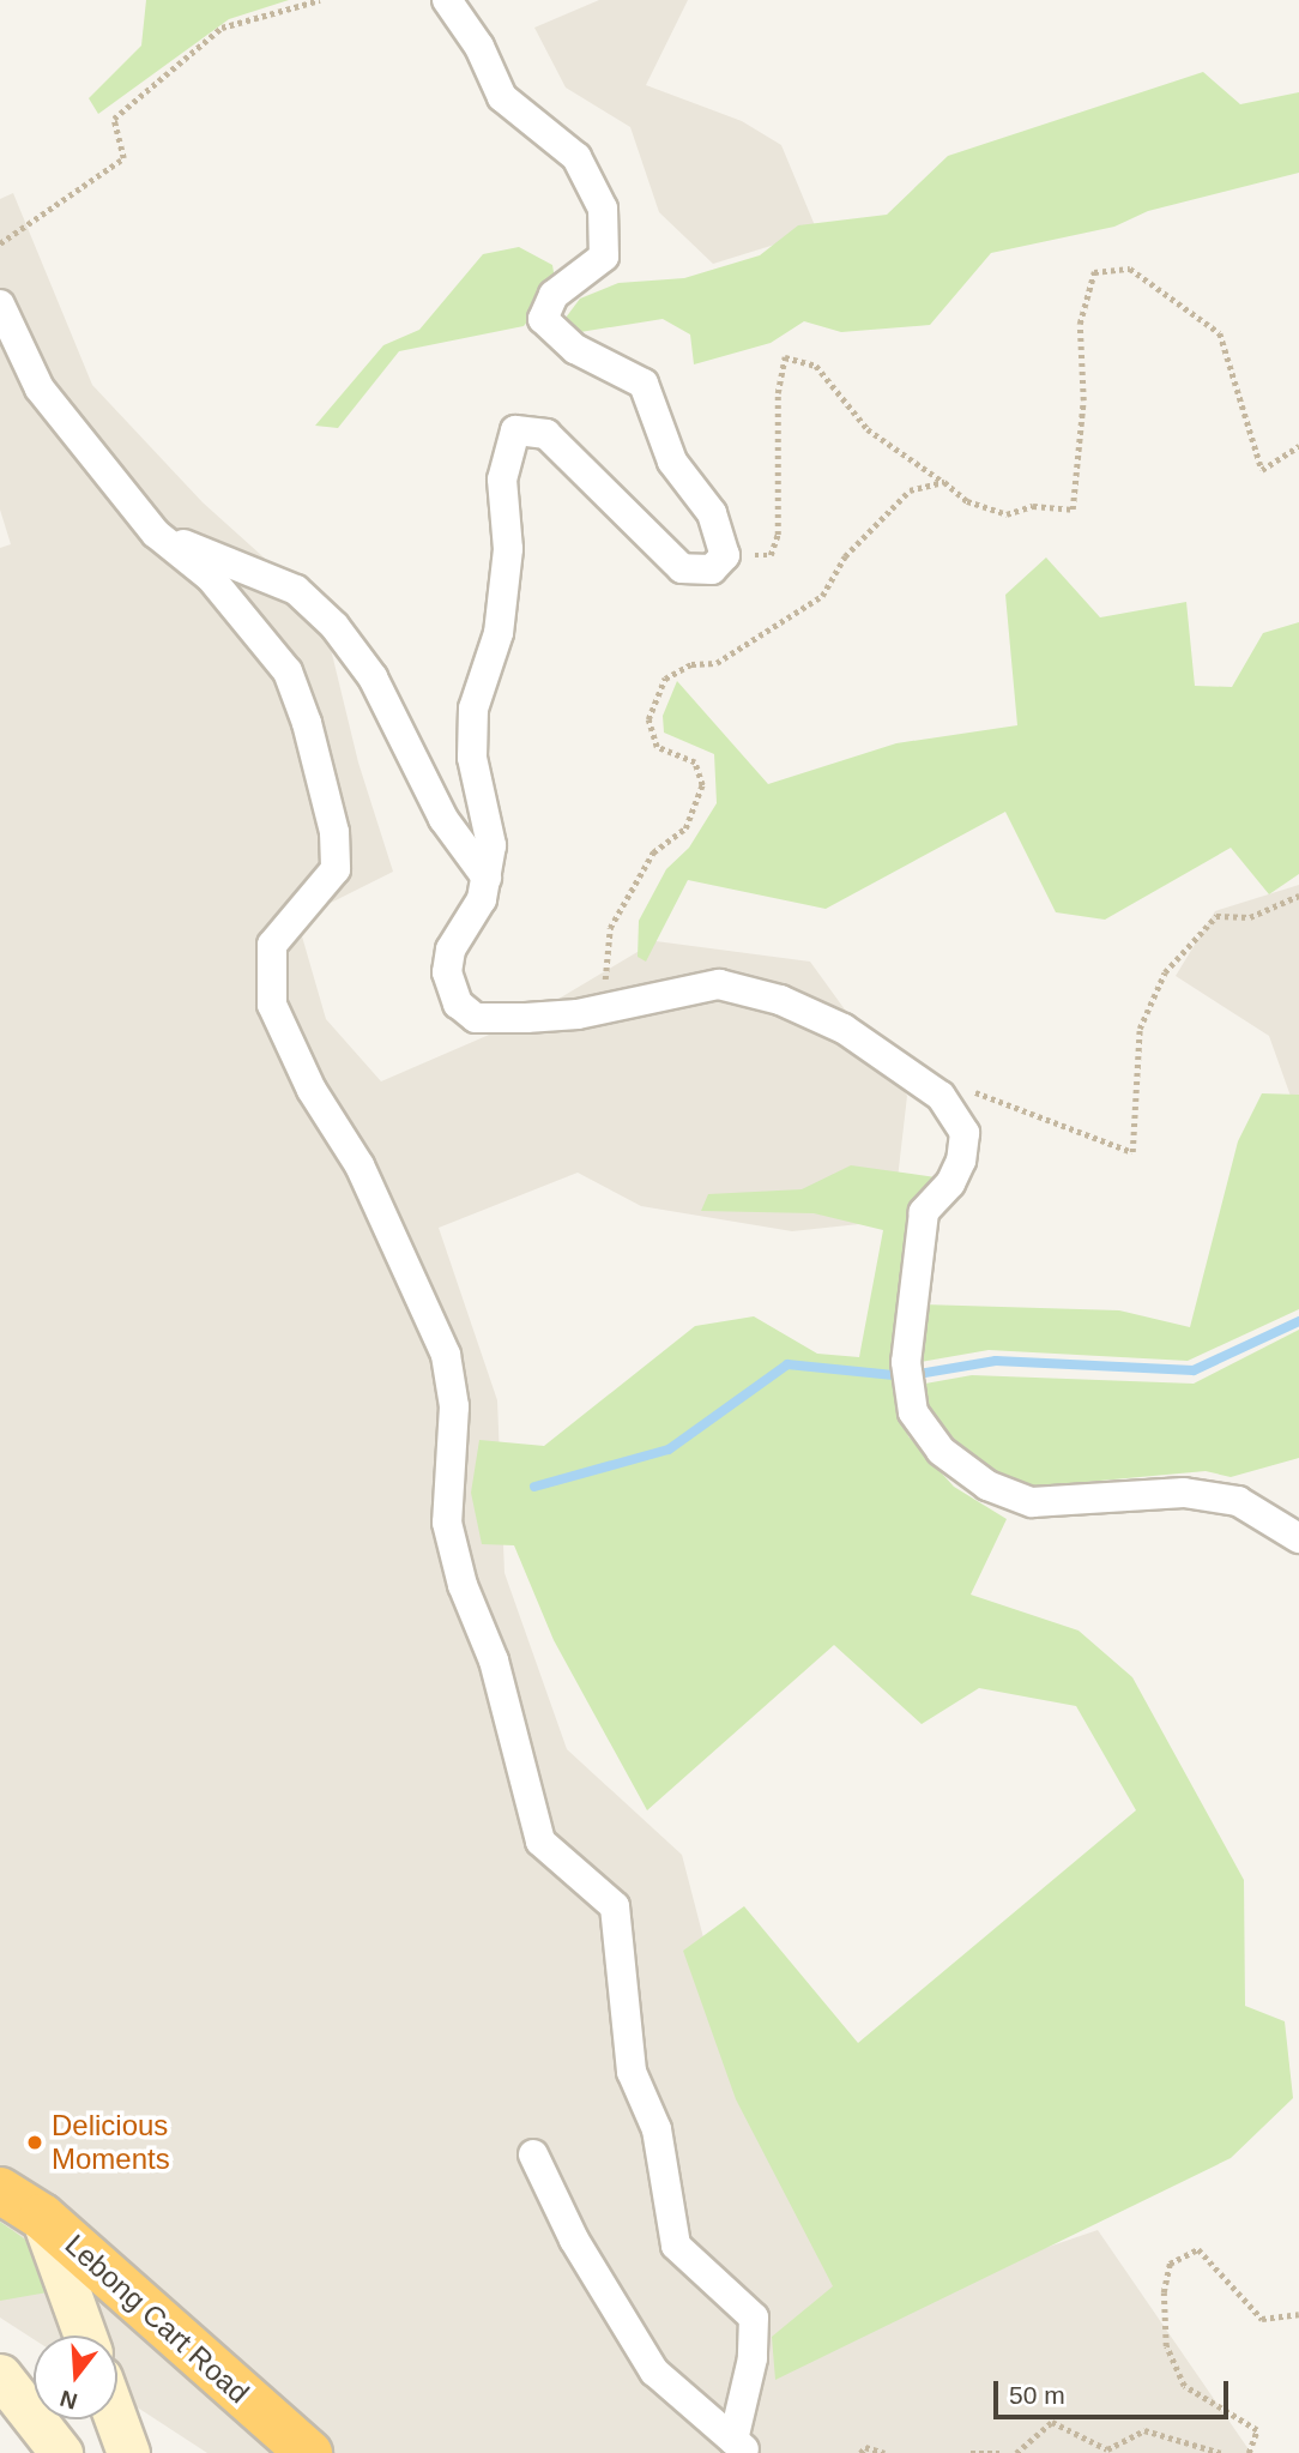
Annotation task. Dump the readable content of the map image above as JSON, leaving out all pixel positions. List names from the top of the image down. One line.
{"streets":{"highway":["Lebong Cart Road"]},"places":["Delicious Moments"],"scale_bar":"50 m","north":"bottom"}
